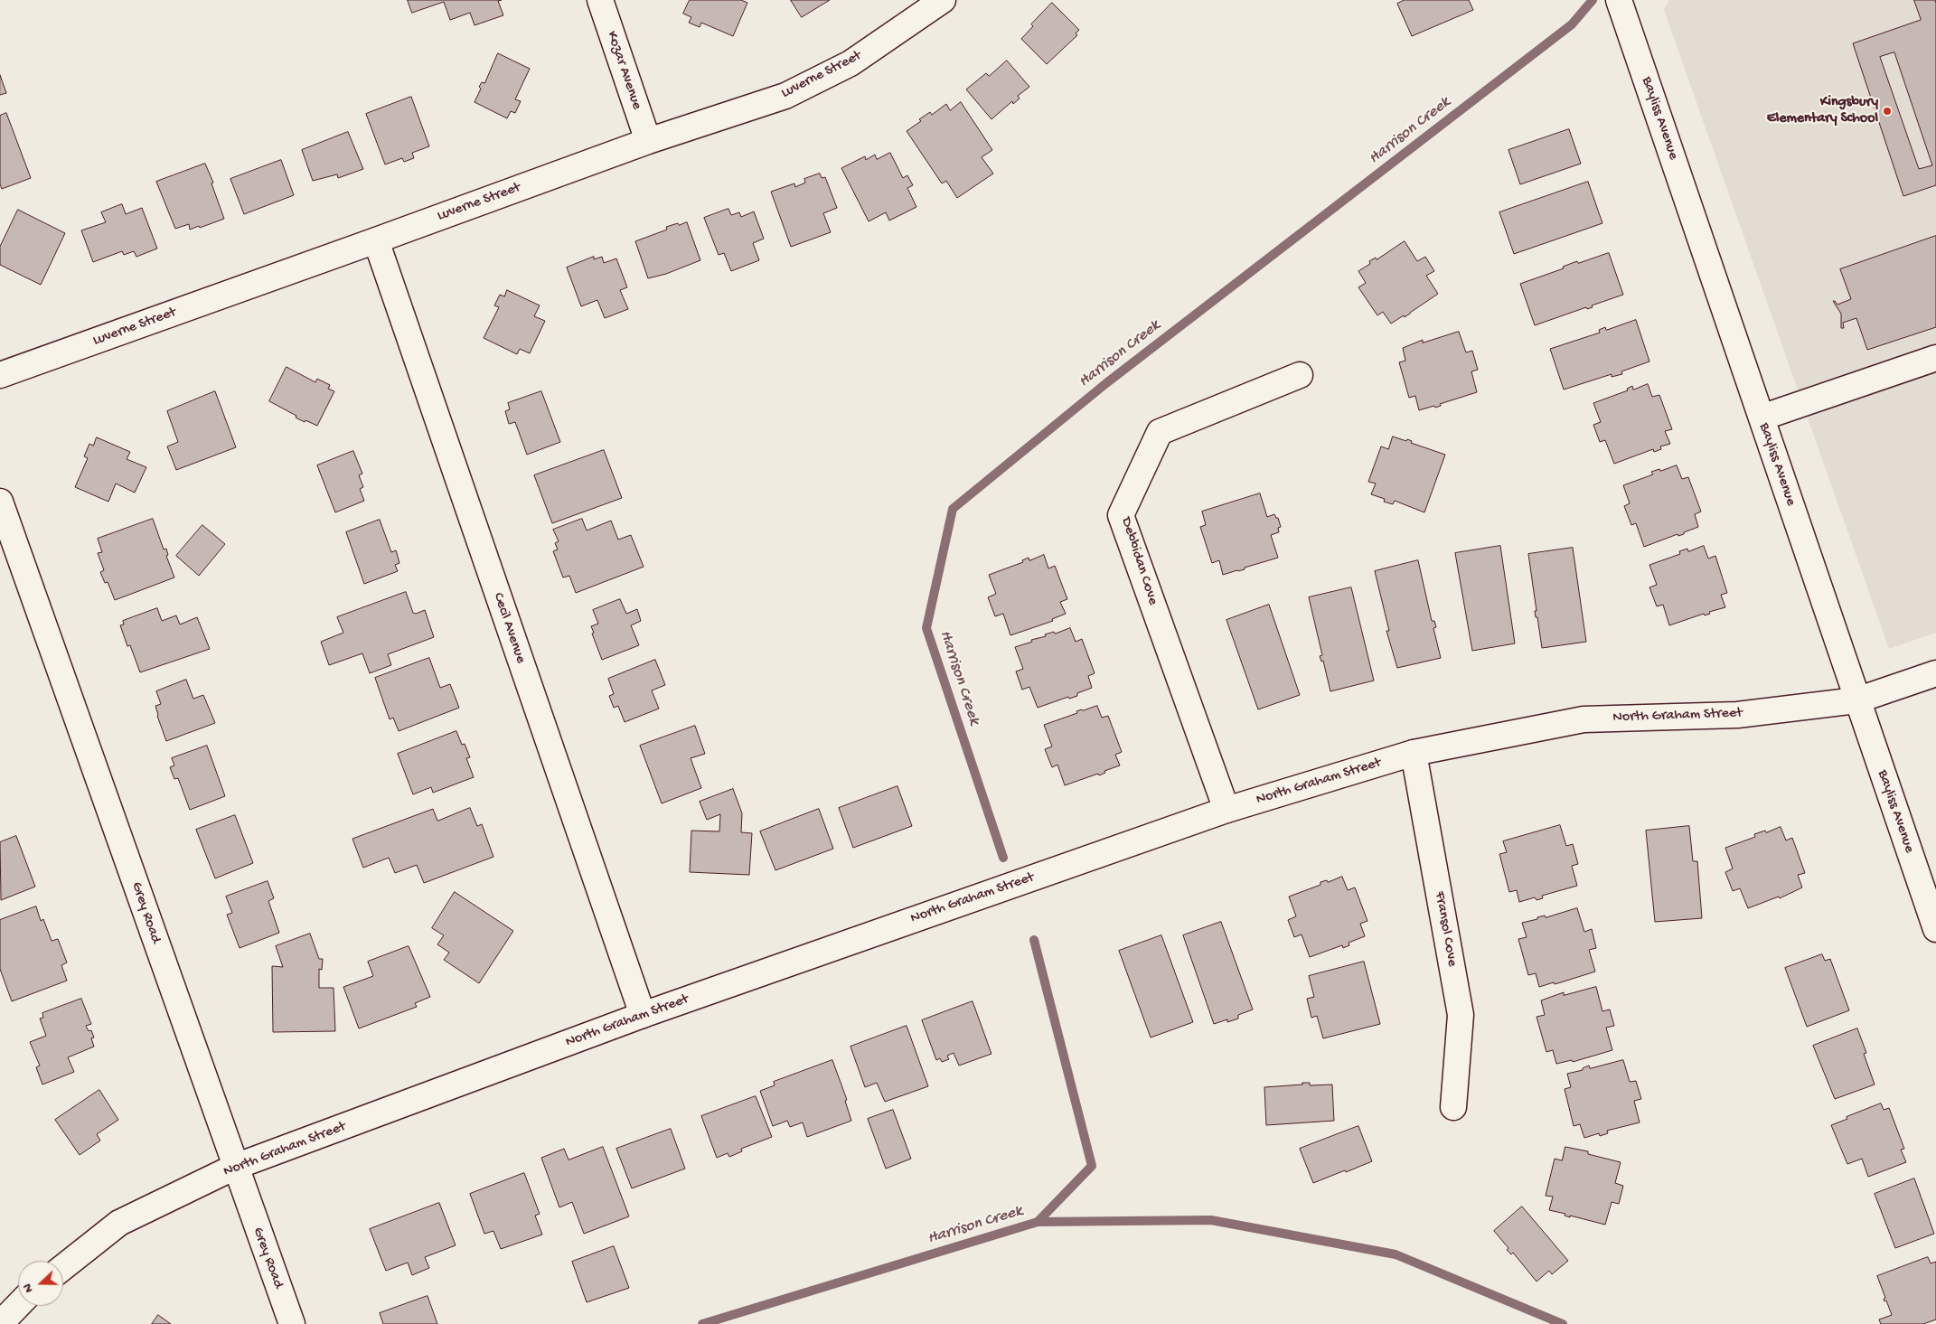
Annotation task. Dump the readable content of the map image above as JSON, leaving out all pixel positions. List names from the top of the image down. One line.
{"streets":{"street":["Kozar Avenue","Luverne Street","Bayliss Avenue","Debbidan Cove","Cecil Avenue","North Graham Street","Grey Road","Fransol Cove"]},"crossings":[["Kozar Avenue","Luverne Street"],["Luverne Street","Cecil Avenue"],["Bayliss Avenue","North Graham Street"],["Debbidan Cove","North Graham Street"],["Cecil Avenue","North Graham Street"],["North Graham Street","Grey Road"],["North Graham Street","Fransol Cove"]],"water":["Harrison Creek"],"places":["Kingsbury Elementary School"],"north":"left"}
